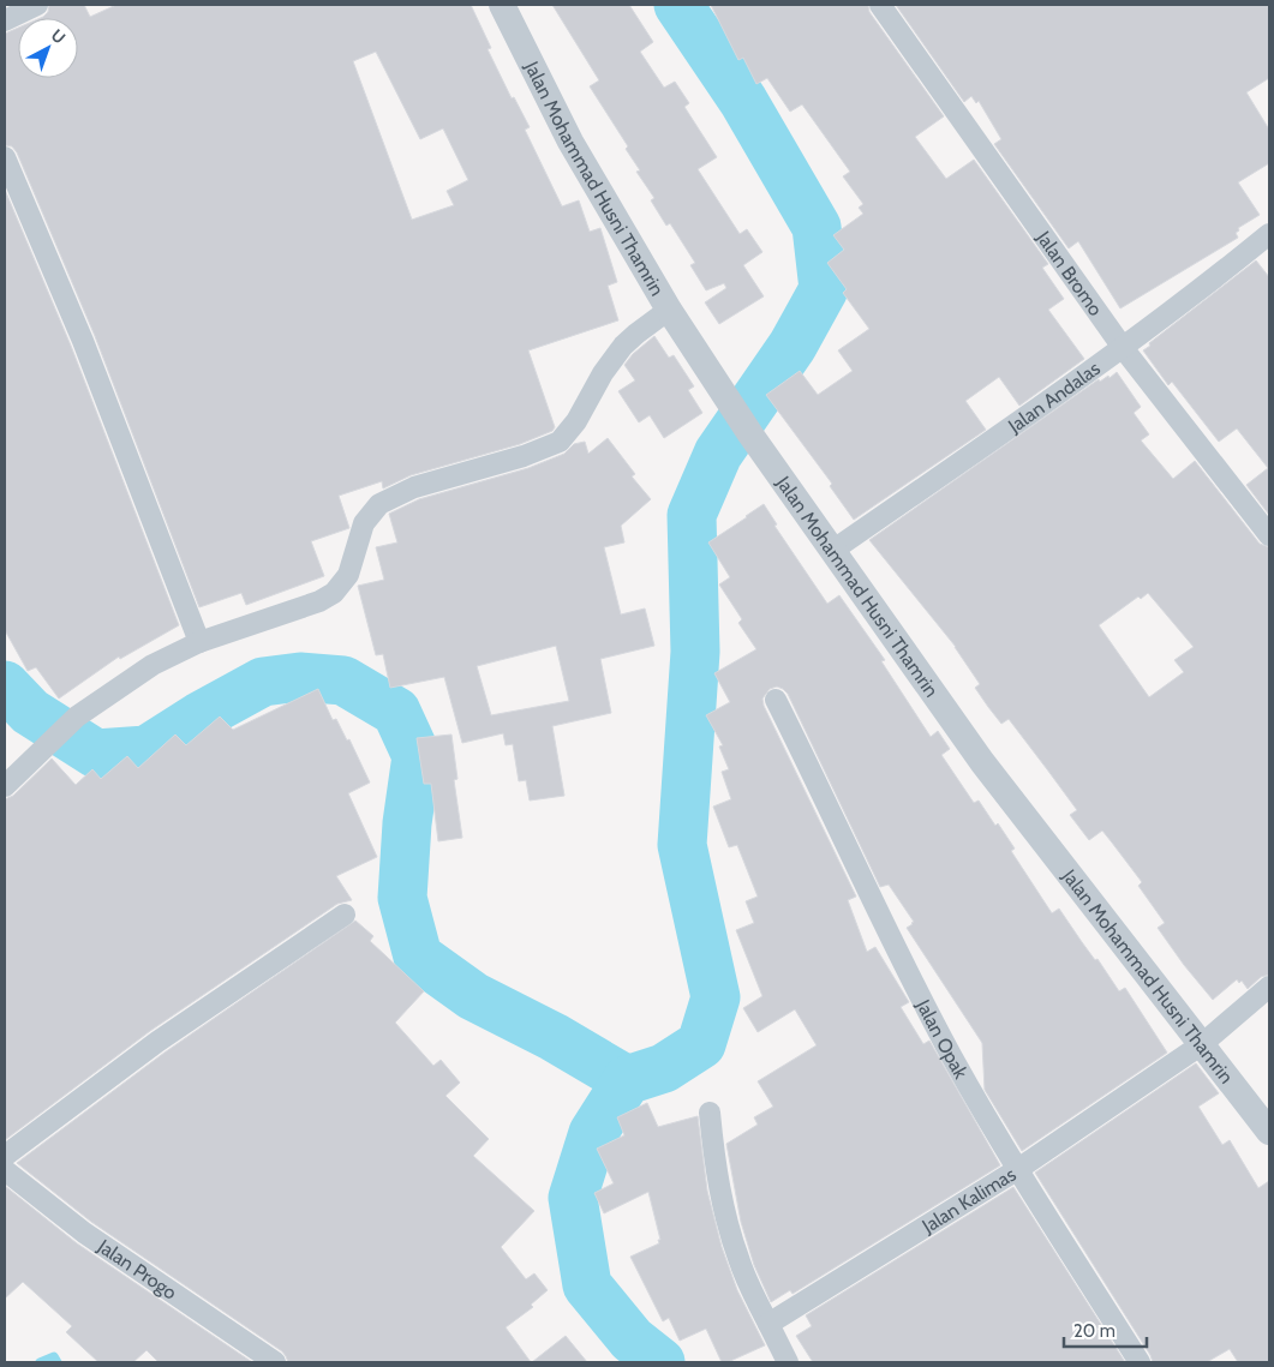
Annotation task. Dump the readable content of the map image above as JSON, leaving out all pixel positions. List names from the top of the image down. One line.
{"streets":{"street":["Jalan Mohammad Husni Thamrin","Jalan Bromo","Jalan Andalas","Jalan Opak","Jalan Kalimas","Jalan Progo"]},"crossings":[["Jalan Mohammad Husni Thamrin","Jalan Andalas"],["Jalan Mohammad Husni Thamrin","Jalan Kalimas"],["Jalan Bromo","Jalan Andalas"],["Jalan Opak","Jalan Kalimas"]],"scale_bar":"20 m","north":"top right"}
